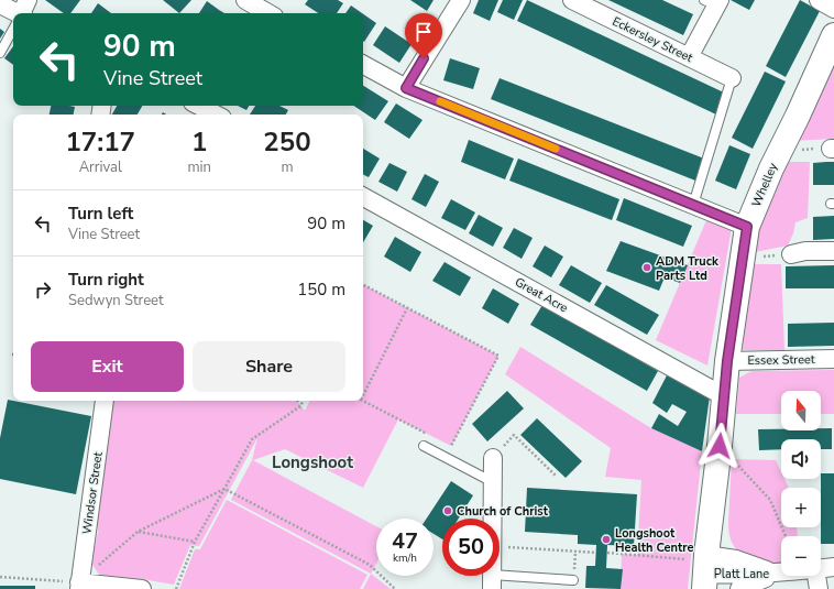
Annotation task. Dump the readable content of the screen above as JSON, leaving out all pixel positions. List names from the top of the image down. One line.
{"streets":{"main road":["Whelley"],"street":["Eckersley Street","Great Acre","Essex Street","Windsor Street","Platt Lane"]},"crossings":[["Whelley","Great Acre"],["Whelley","Essex Street"],["Whelley","Platt Lane"]],"districts":["Longshoot"],"places":["ADM Truck Parts Ltd","Church of Christ","Longshoot Health Centre"],"north":"top","page":{"turn":["90 m","Vine Street"],"eta":["17:17","Arrival","1","min","250","m"],"list":[{"name":"Turn left","note":"Vine Street","value":"90 m"},{"name":"Turn right","note":"Sedwyn Street","value":"150 m"}],"buttons":["Exit","Share"],"map_buttons":["+","−"],"speed":"47 km/h","limit":"50"}}
